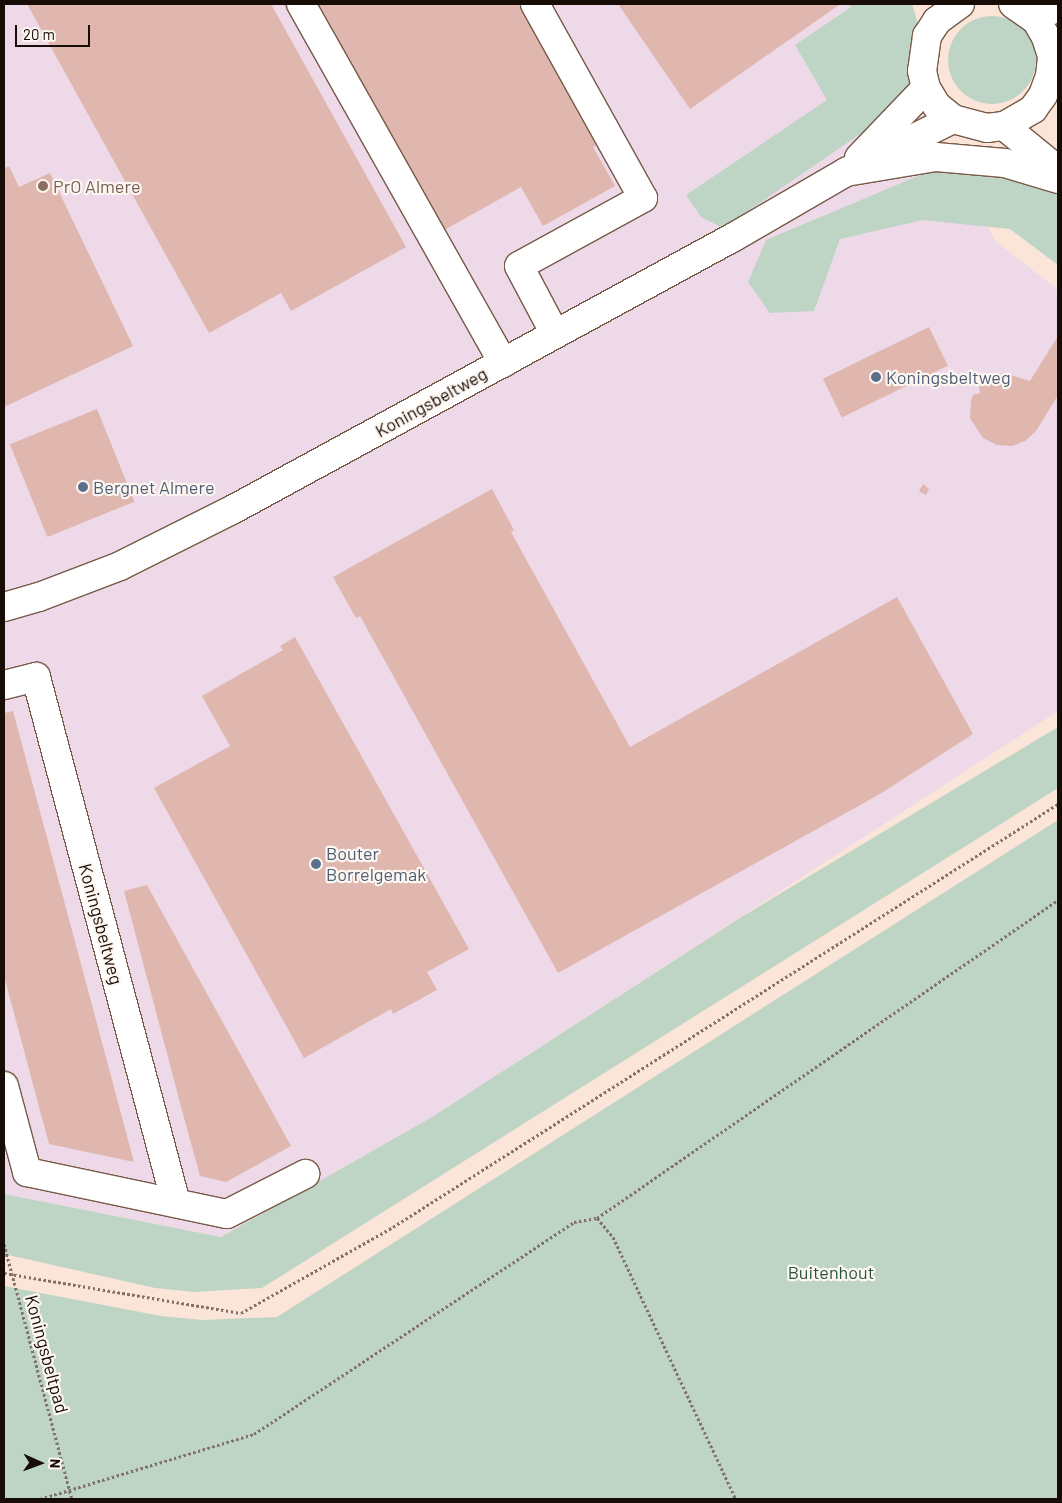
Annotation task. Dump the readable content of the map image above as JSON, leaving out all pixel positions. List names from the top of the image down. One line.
{"streets":{"street":["Koningsbeltweg"],"path":["Koningsbeltpad"]},"parks":["Buitenhout"],"places":["PrO Almere","Koningsbeltweg","Bergnet Almere","Bouter Borrelgemak"],"scale_bar":"20 m","north":"right"}
